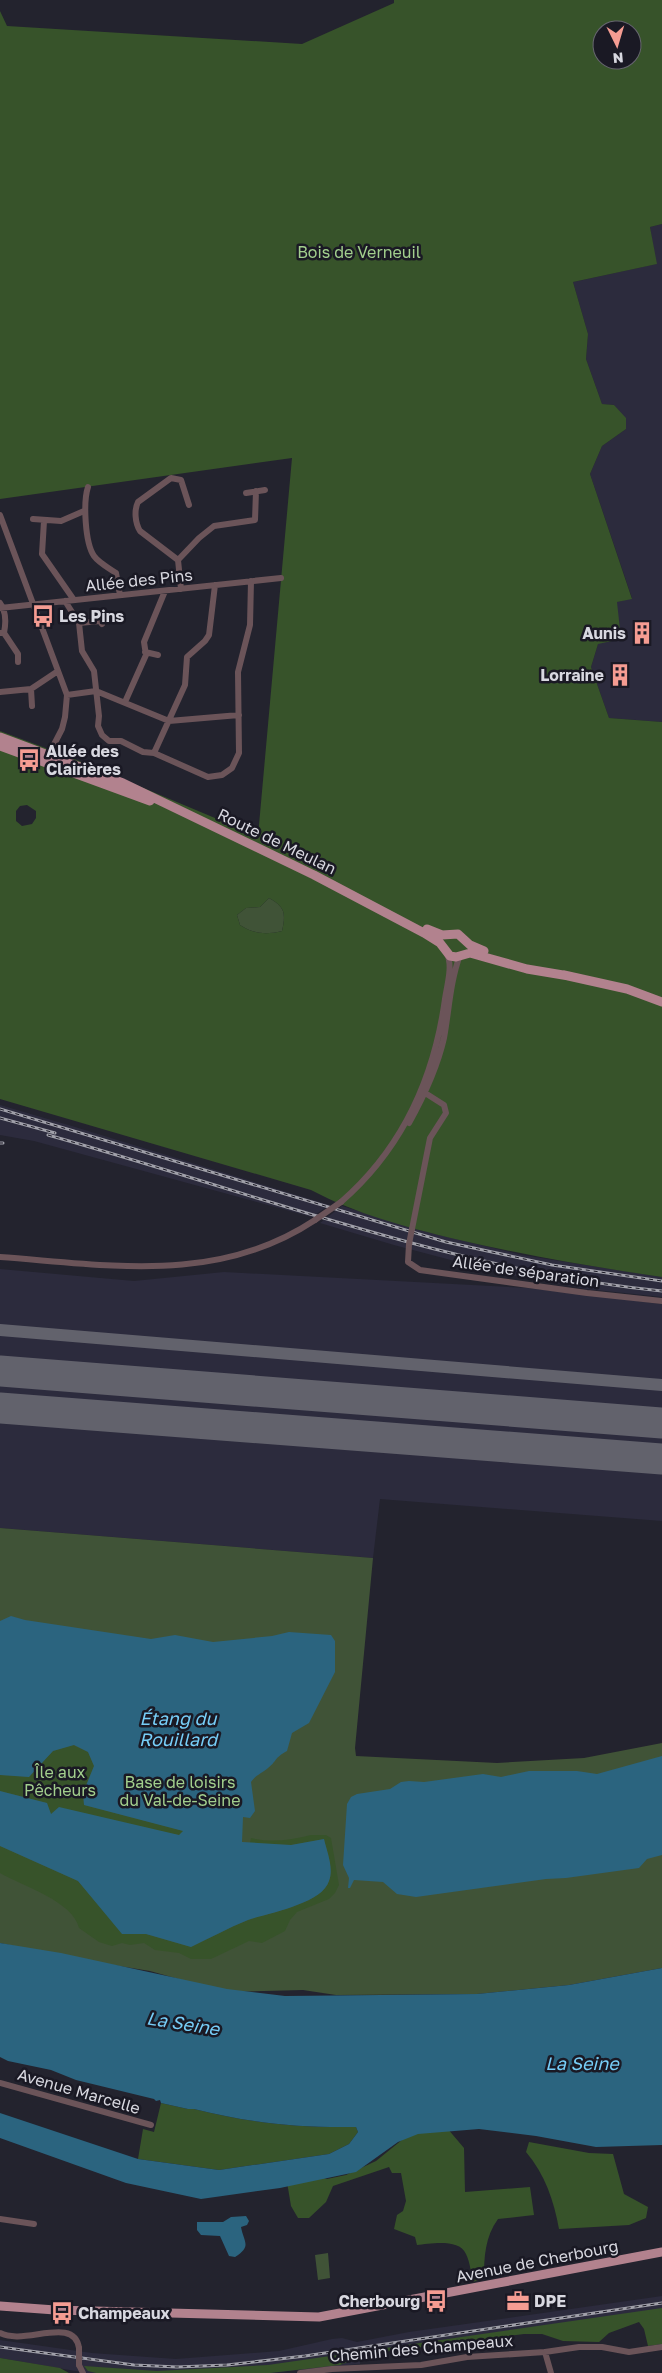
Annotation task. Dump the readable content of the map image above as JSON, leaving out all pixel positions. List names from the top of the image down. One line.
{"streets":{"main road":["Route de Meulan","Avenue de Cherbourg"],"street":["Allée des Pins","Allée de séparation","Avenue Marcelle","Chemin des Champeaux"]},"water":["Étang du Rouillard","La Seine"],"parks":["Bois de Verneuil","Île aux Pêcheurs","Base de loisirs du Val-de-Seine"],"places":{"bus stop":["Les Pins","Allée des Clairières","Cherbourg","Champeaux"],"building":["Aunis","Lorraine"],"office":["DPE"]},"north":"bottom"}
